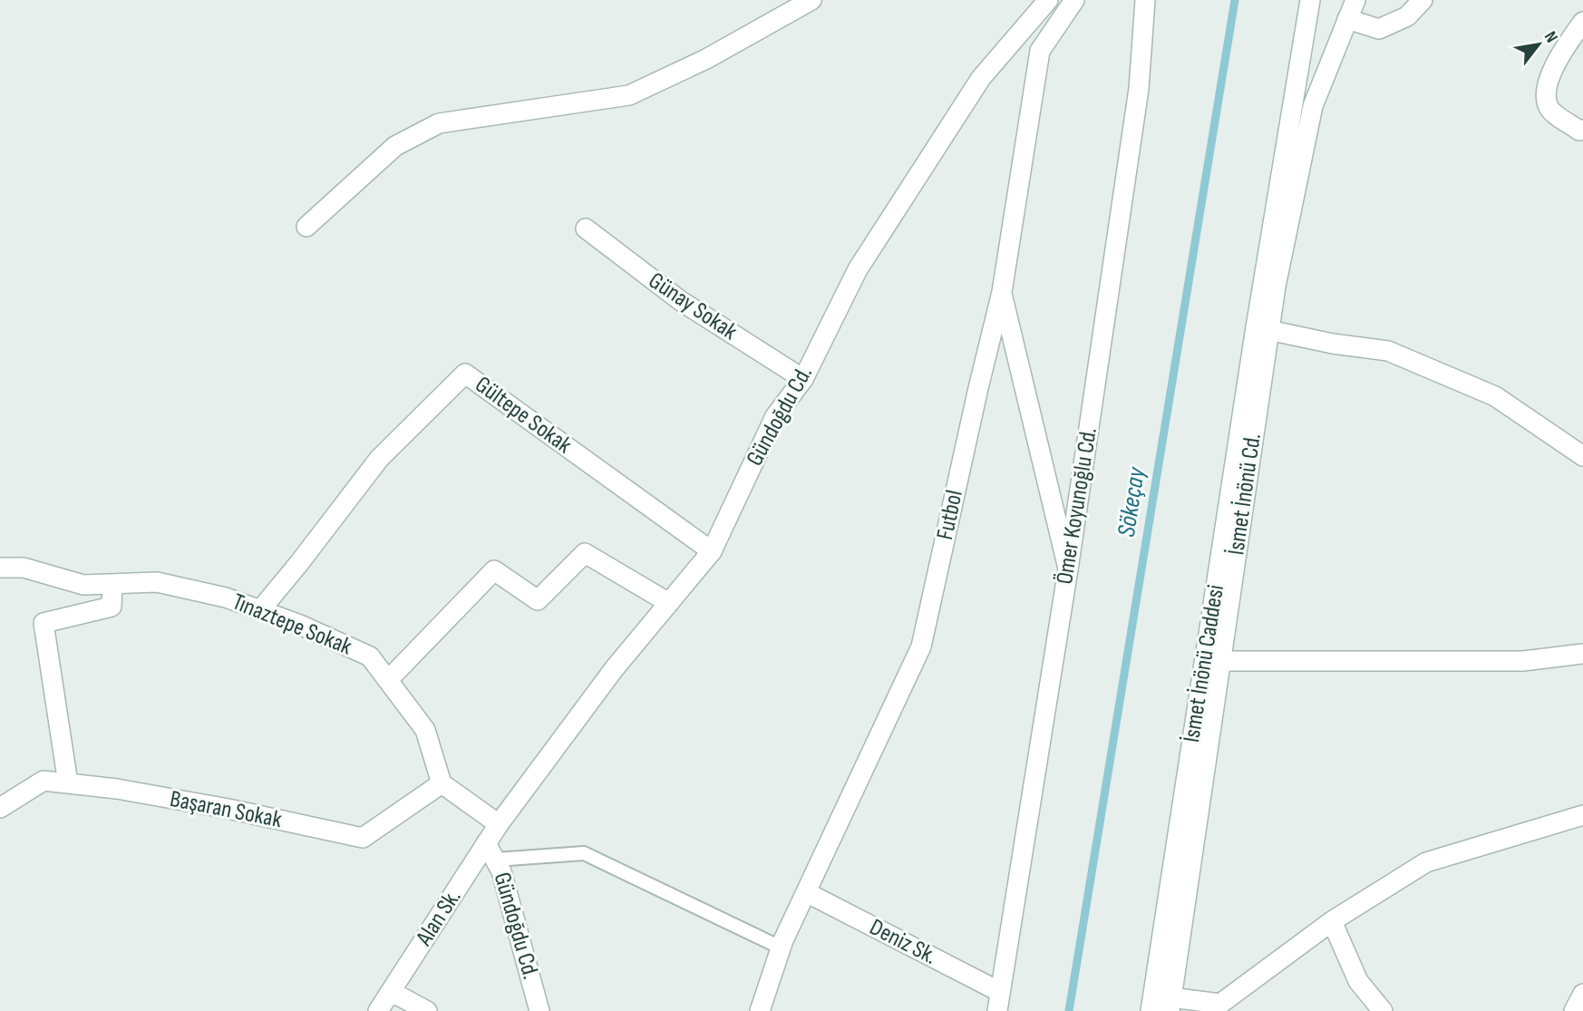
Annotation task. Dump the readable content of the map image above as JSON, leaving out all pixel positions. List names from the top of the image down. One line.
{"streets":{"street":["Günay Sokak","Gültepe Sokak","Gündoğdu Cd.","İsmet İnönü Cd.","Ömer Koyunoğlu Cd.","Futbol","Tınaztepe Sokak","İsmet İnönü Caddesi","Başaran Sokak","Alan Sk.","Deniz Sk."]},"crossings":[["Günay Sokak","Gündoğdu Cd."],["Gültepe Sokak","Gündoğdu Cd."],["Gültepe Sokak","Tınaztepe Sokak"],["Gündoğdu Cd.","Alan Sk."],["İsmet İnönü Cd.","İsmet İnönü Caddesi"],["Ömer Koyunoğlu Cd.","Deniz Sk."],["Futbol","Deniz Sk."],["Tınaztepe Sokak","Başaran Sokak"]],"water":["Sökeçay"],"north":"top right"}
